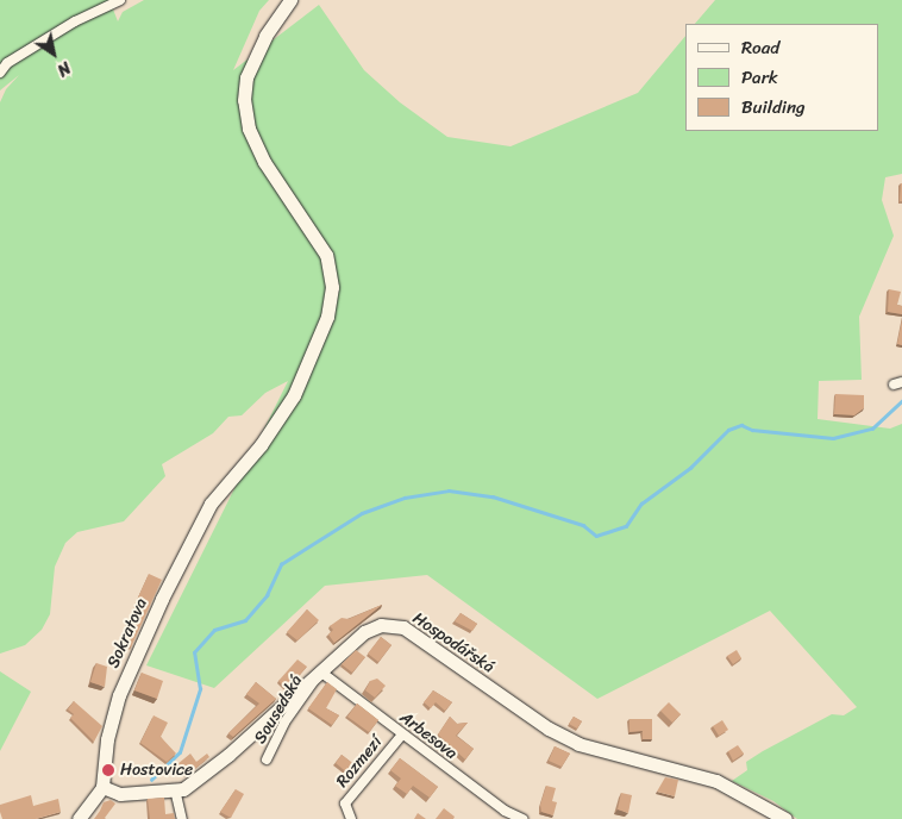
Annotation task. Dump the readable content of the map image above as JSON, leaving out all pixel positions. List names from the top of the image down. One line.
{"streets":{"street":["Sokratova","Hospodářská","Sousedská","Arbesova","Rozmezí"]},"crossings":[["Sokratova","Hospodářská"],["Hospodářská","Sousedská"],["Hospodářská","Arbesova"],["Sousedská","Arbesova"],["Arbesova","Rozmezí"]],"places":["Hostovice"],"legend":["Road","Park","Building"],"north":"bottom right"}
